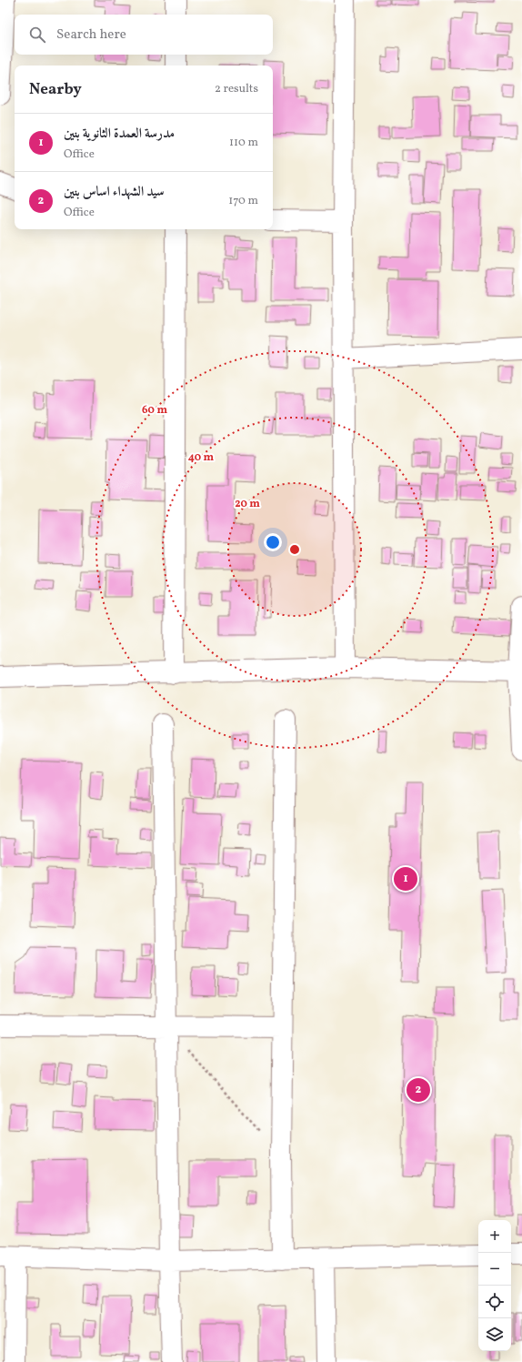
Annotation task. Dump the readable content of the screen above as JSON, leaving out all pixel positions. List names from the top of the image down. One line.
{"page":{"search":"Search here","heading":["Nearby","2 results"],"list":[{"mark":"1","name":"مدرسة العمدة الثانوية بنين","note":"Office","value":"110 m"},{"mark":"2","name":"سيد الشهداء اساس بنين","note":"Office","value":"170 m"}],"pins":["1","2"],"map_buttons":["+","−"]},"rings":["60 m","40 m","20 m"]}
